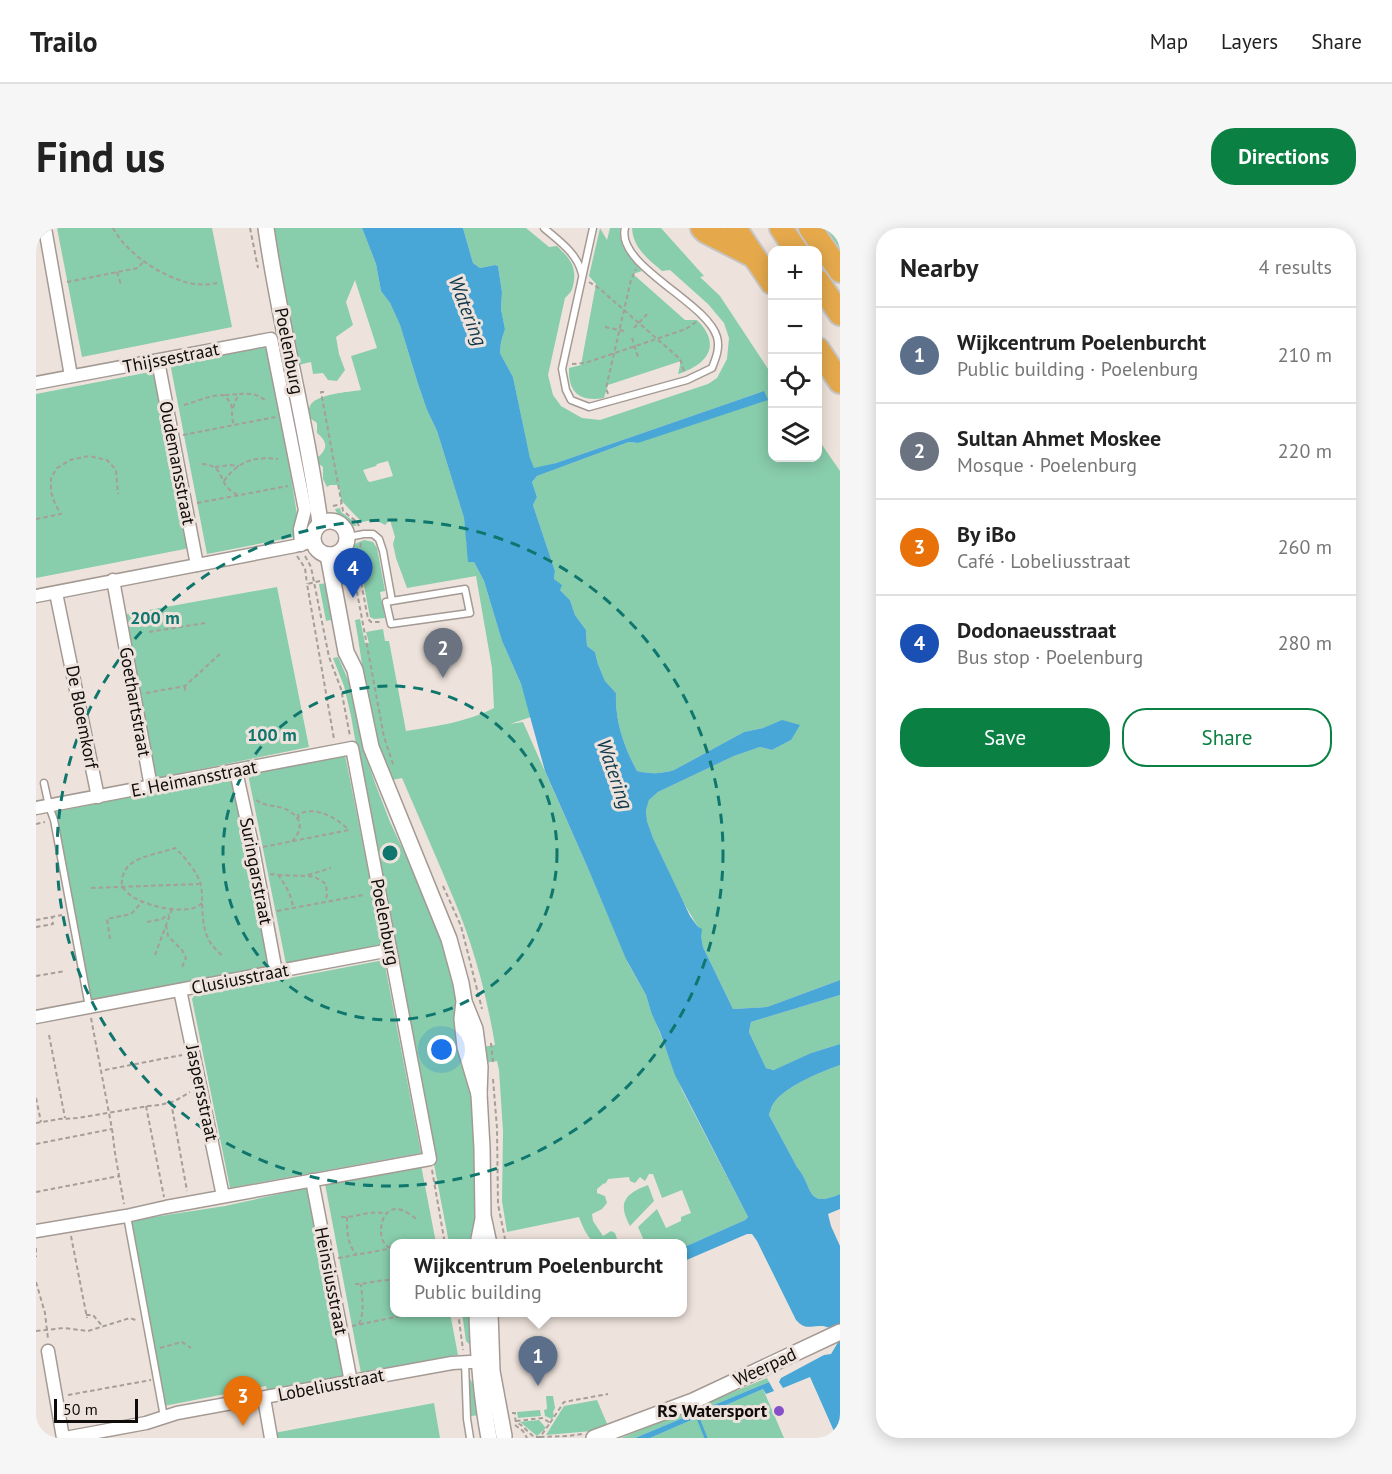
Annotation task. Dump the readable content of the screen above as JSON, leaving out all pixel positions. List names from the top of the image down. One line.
{"streets":{"street":["Poelenburg","Thijssestraat","Oudemansstraat","Goethartstraat","De Bloemkorf","E. Heimansstraat","Suringarstraat","Clusiusstraat","Jaspersstraat","Heinsiusstraat","Weerpad","Lobeliusstraat"]},"crossings":[["Poelenburg","Thijssestraat"],["Poelenburg","E. Heimansstraat"],["Poelenburg","Clusiusstraat"],["Thijssestraat","Oudemansstraat"],["Goethartstraat","E. Heimansstraat"],["De Bloemkorf","E. Heimansstraat"],["E. Heimansstraat","Suringarstraat"],["Suringarstraat","Clusiusstraat"],["Clusiusstraat","Jaspersstraat"],["Heinsiusstraat","Lobeliusstraat"]],"water":["Watering"],"places":["RS Watersport"],"scale_bar":"50 m","page":{"header":"Trailo","nav":["Map","Layers","Share"],"buttons":["Directions",["Save","Share"]],"title":"Find us","heading":["Nearby","4 results"],"map_buttons":["+","−"],"list":[{"mark":"1","name":"Wijkcentrum Poelenburcht","note":"Public building · Poelenburg","value":"210 m"},{"mark":"2","name":"Sultan Ahmet Moskee","note":"Mosque · Poelenburg","value":"220 m"},{"mark":"3","name":"By iBo","note":"Café · Lobeliusstraat","value":"260 m"},{"mark":"4","name":"Dodonaeusstraat","note":"Bus stop · Poelenburg","value":"280 m"}],"pins":["4","2","1","3"],"popup":["Wijkcentrum Poelenburcht","Public building"],"scale":"50 m"},"rings":["200 m","100 m"]}
